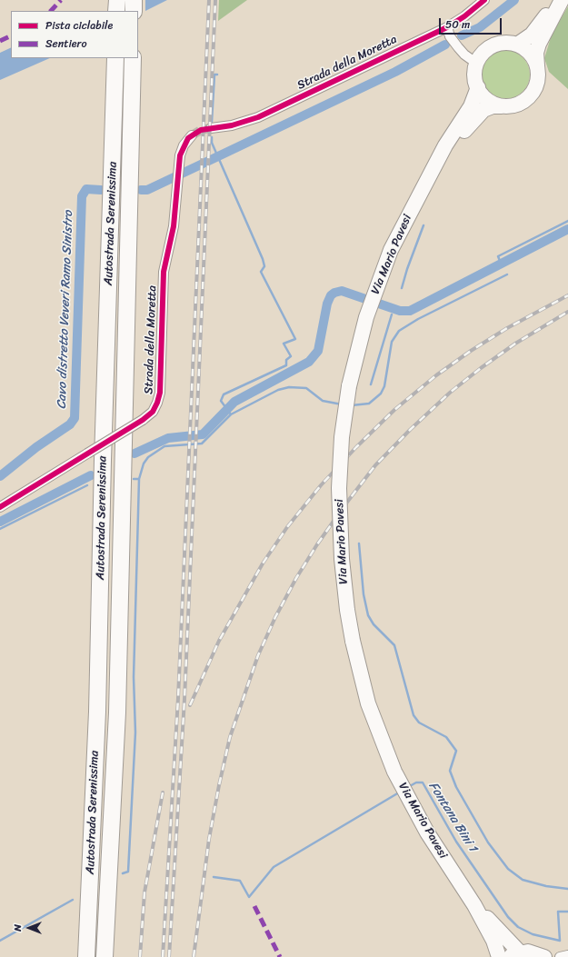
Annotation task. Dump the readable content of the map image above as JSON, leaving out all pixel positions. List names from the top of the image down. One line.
{"streets":{"highway":["Autostrada Serenissima"],"main road":["Via Mario Pavesi"],"street":["Strada della Moretta"]},"water":["Cavo distretto Veveri Ramo Sinistro","Fontana Bini 1"],"legend":["Pista ciclabile","Sentiero"],"scale_bar":"50 m","north":"left"}
